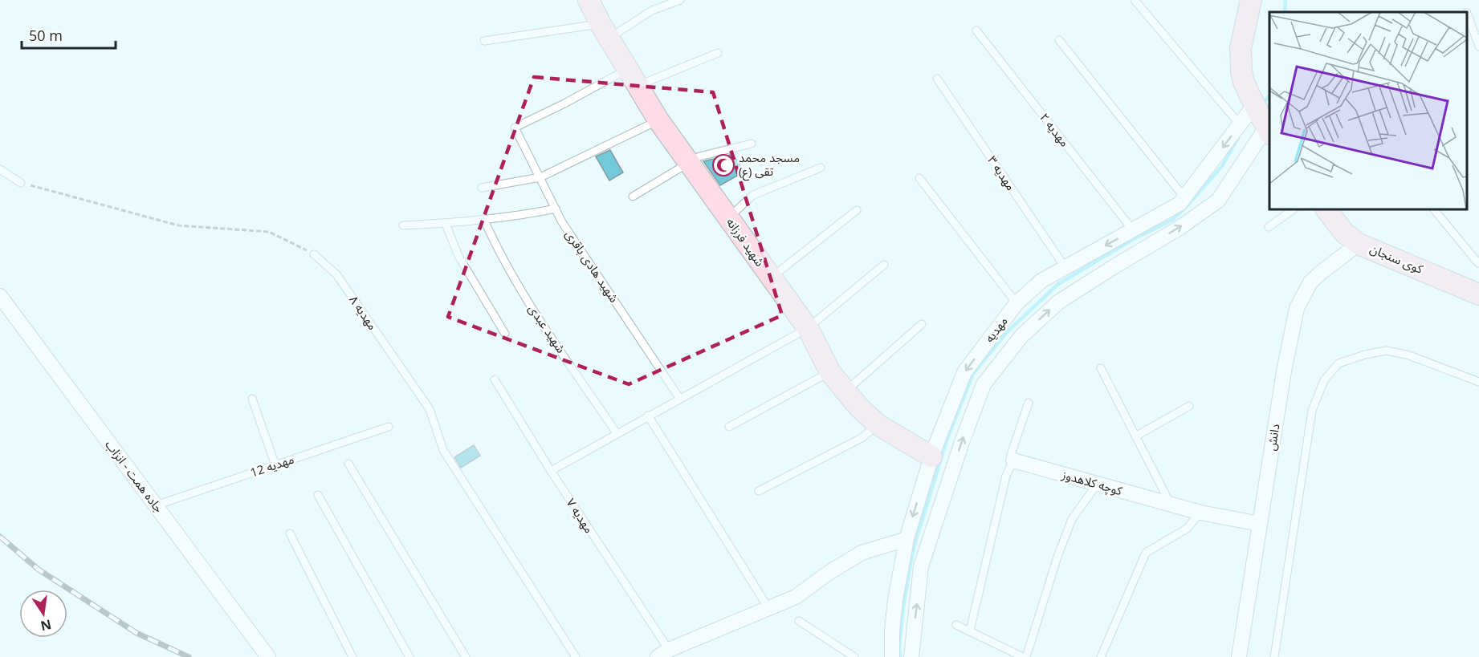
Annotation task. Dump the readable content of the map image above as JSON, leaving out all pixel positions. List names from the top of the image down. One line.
{"streets":{"street":["شهید فرزانه","کوی سنجان","مهدیه","دانش","جاده همت - انزاب","کوچه کلاهدوز"],"lane":["مهدیه ۲","مهدیه ۳","شهید هادی باقری","مهدیه ۸","شهید عبدی","مهدیه 12","مهدیه ۷"]},"crossings":[["مهدیه ۲","مهدیه"],["مهدیه ۳","مهدیه"],["شهید فرزانه","شهید هادی باقری"],["شهید فرزانه","مهدیه"],["کوی سنجان","دانش"],["دانش","کوچه کلاهدوز"],["مهدیه 12","جاده همت - انزاب"]],"places":{"mosque":["مسجد محمد تقی (ع)"]},"scale_bar":"50 m","north":"bottom"}
